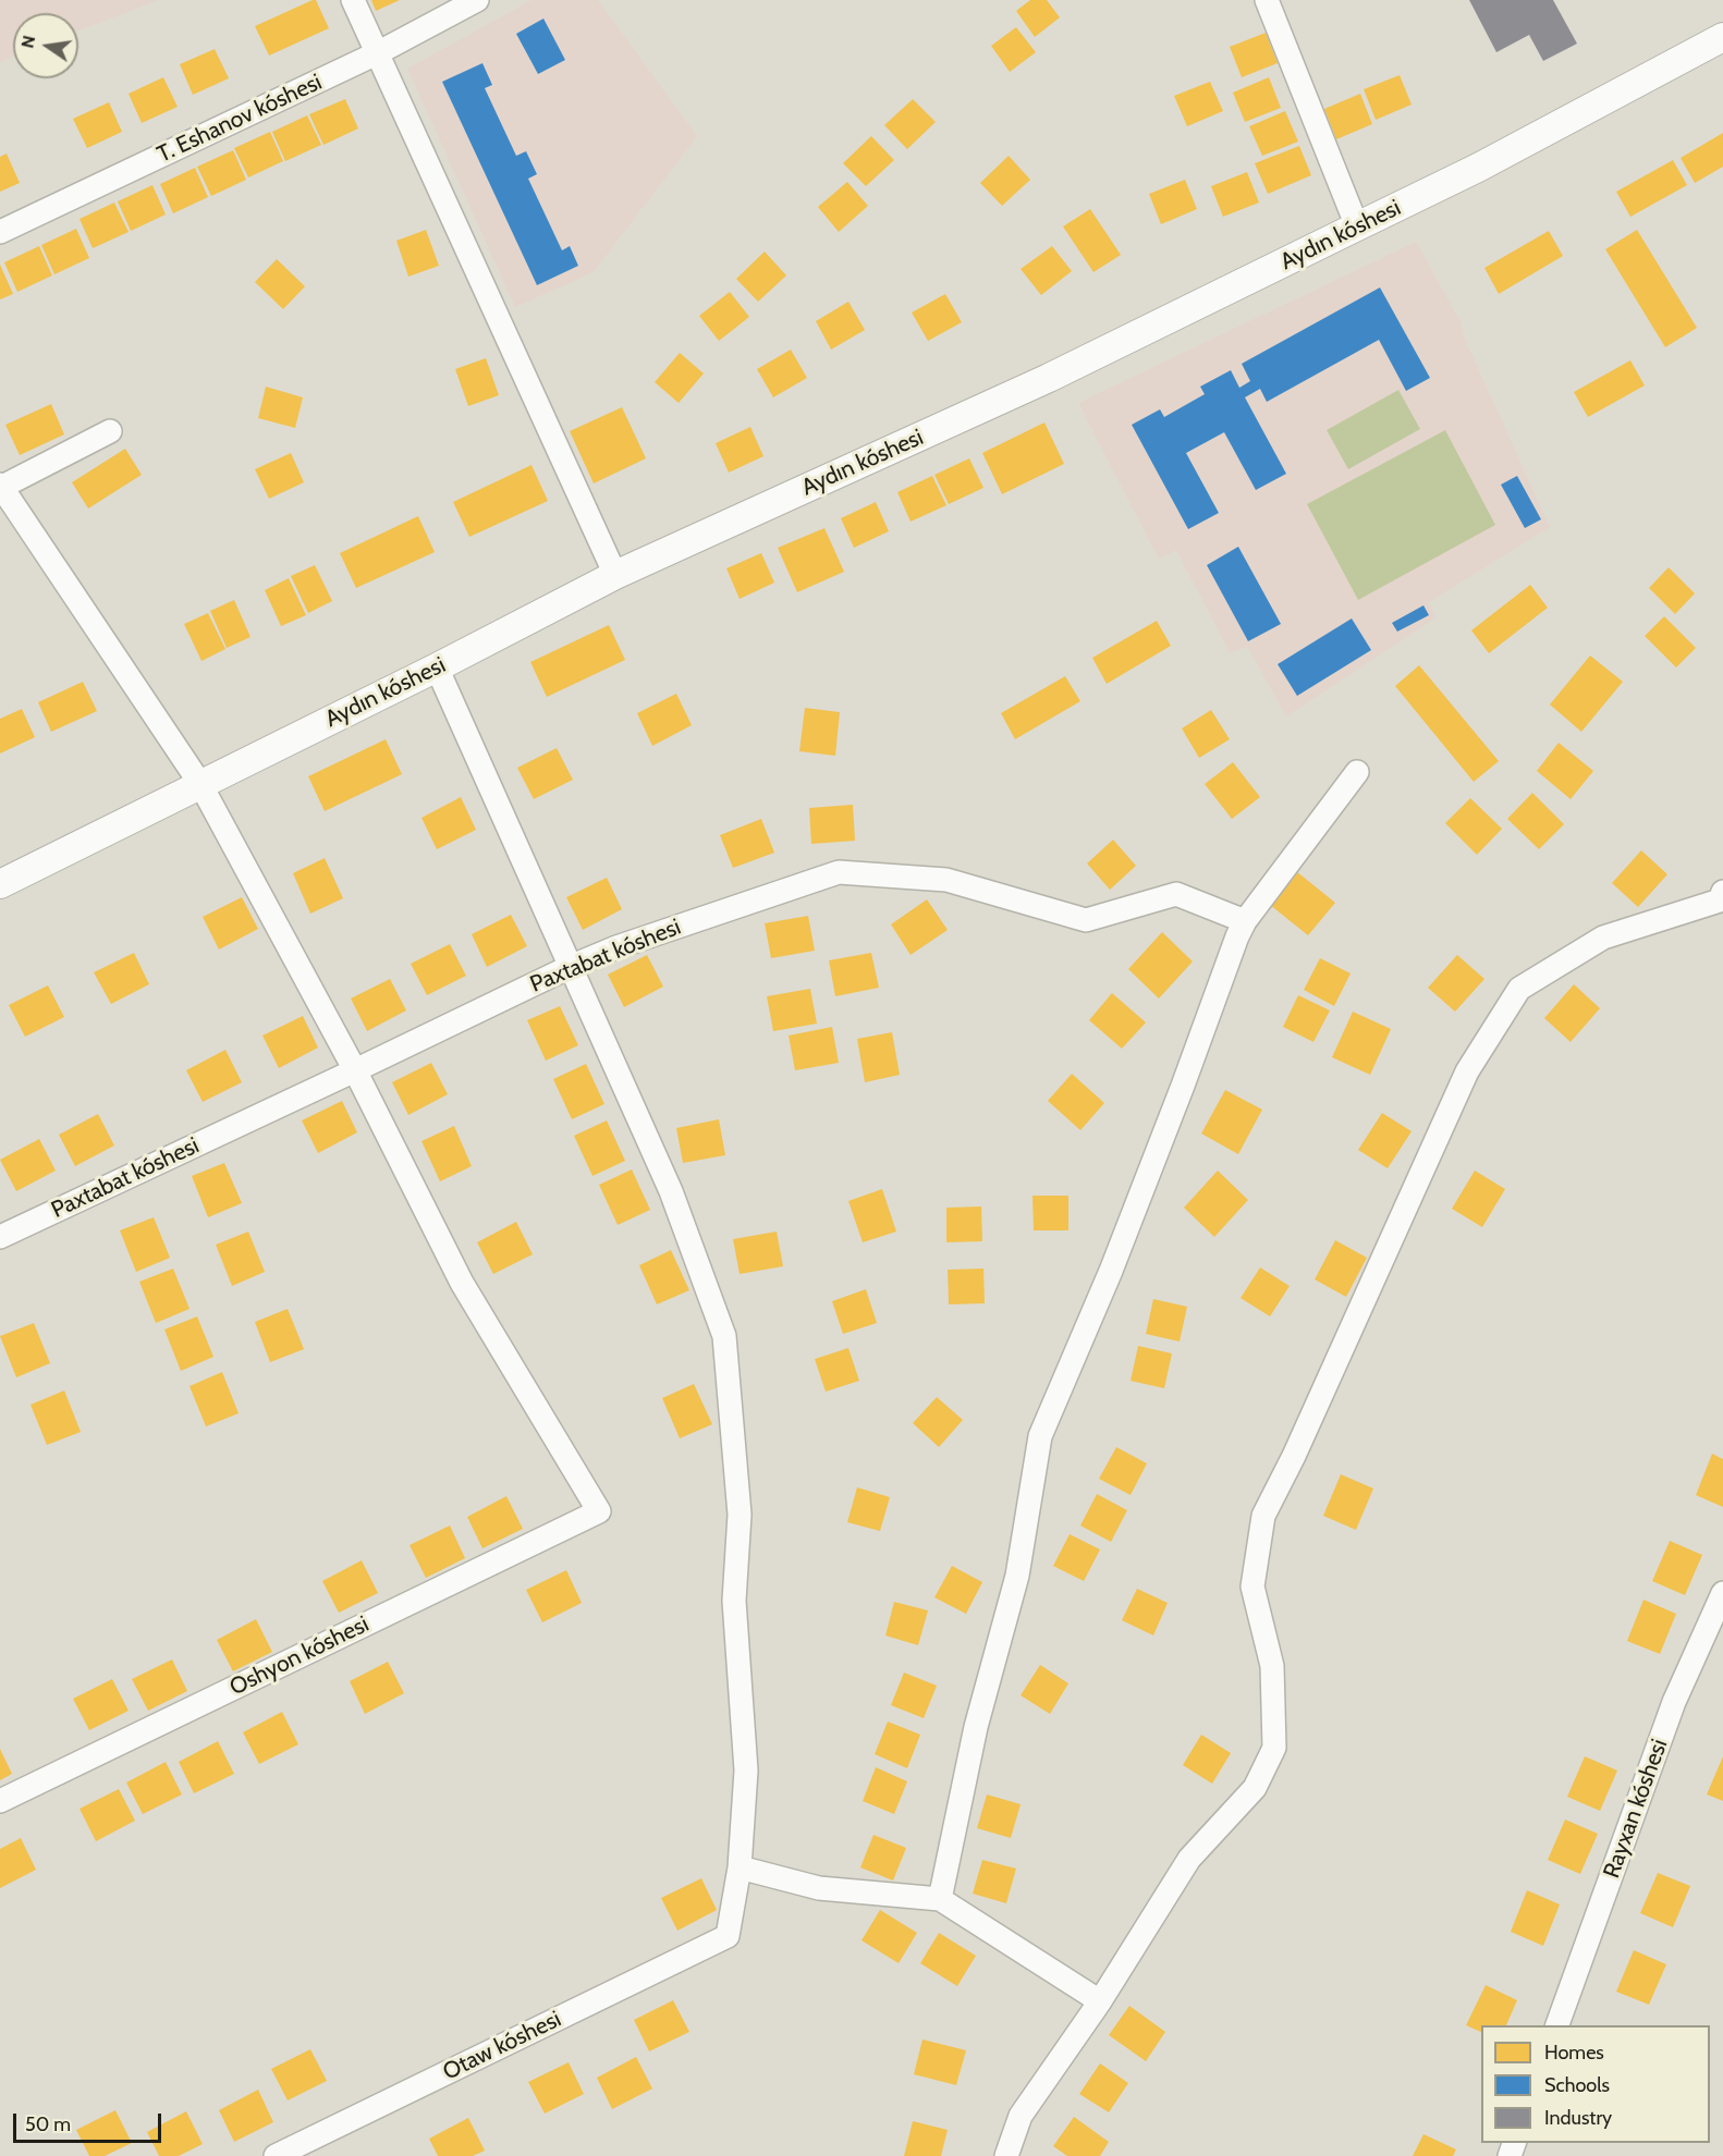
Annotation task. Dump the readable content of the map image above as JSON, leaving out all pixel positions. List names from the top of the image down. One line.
{"streets":{"street":["T. Eshanov kóshesi","Aydın kóshesi","Paxtabat kóshesi","Oshyon kóshesi","Rayxan kóshesi","Otaw kóshesi"]},"crossings":[["Paxtabat kóshesi","Oshyon kóshesi"]],"legend":["Homes","Schools","Industry"],"scale_bar":"50 m","north":"left"}
